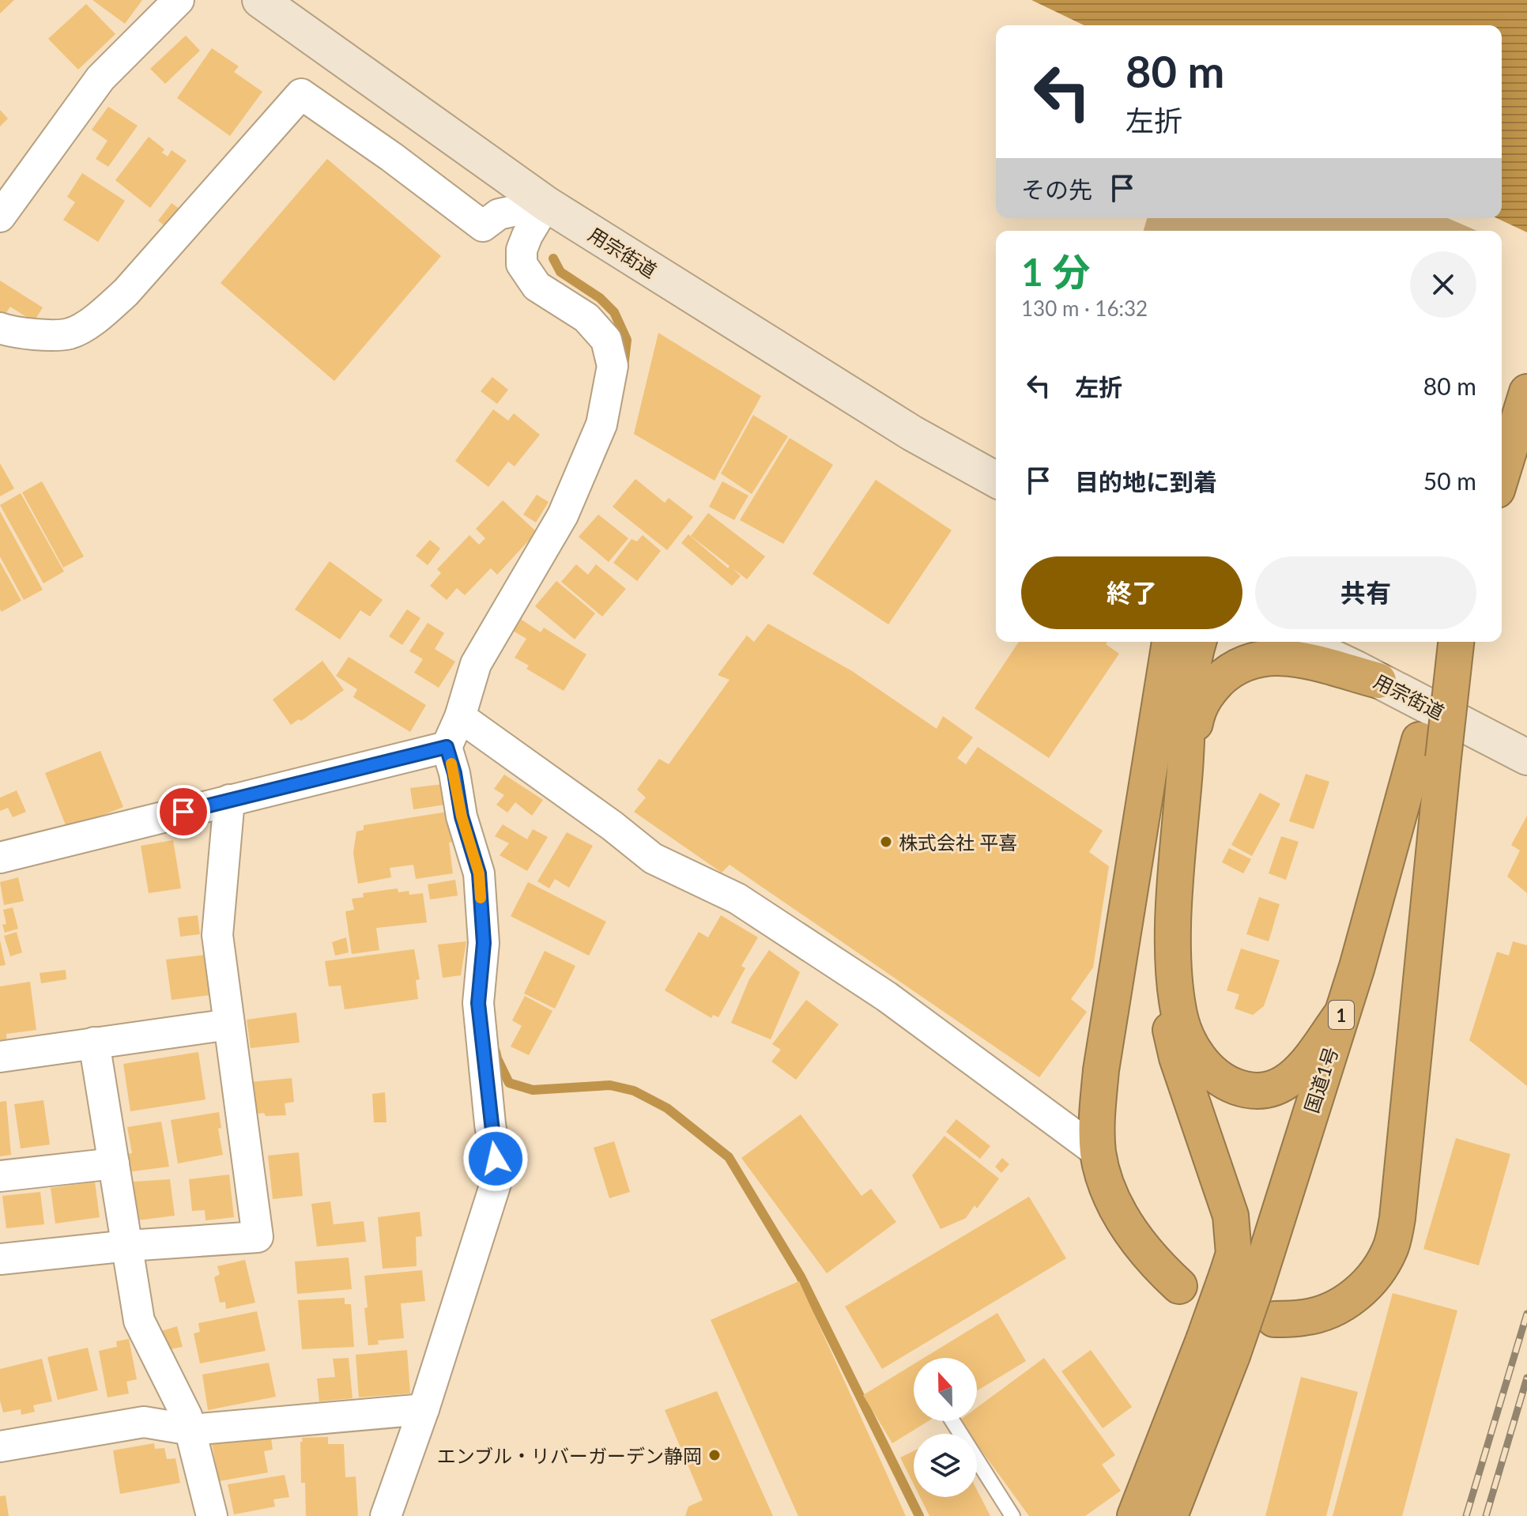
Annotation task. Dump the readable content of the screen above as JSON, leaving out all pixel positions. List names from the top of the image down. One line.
{"streets":{"highway":["1","国道1号"],"street":["用宗街道"]},"places":["株式会社 平喜","エンブル・リバーガーデン静岡"],"north":"top","page":{"turn":["80 m","左折"],"then":"その先","heading":["1 分","130 m · 16:32"],"list":[{"name":"左折","value":"80 m"},{"name":"目的地に到着","value":"50 m"}],"buttons":["終了","共有"]}}
